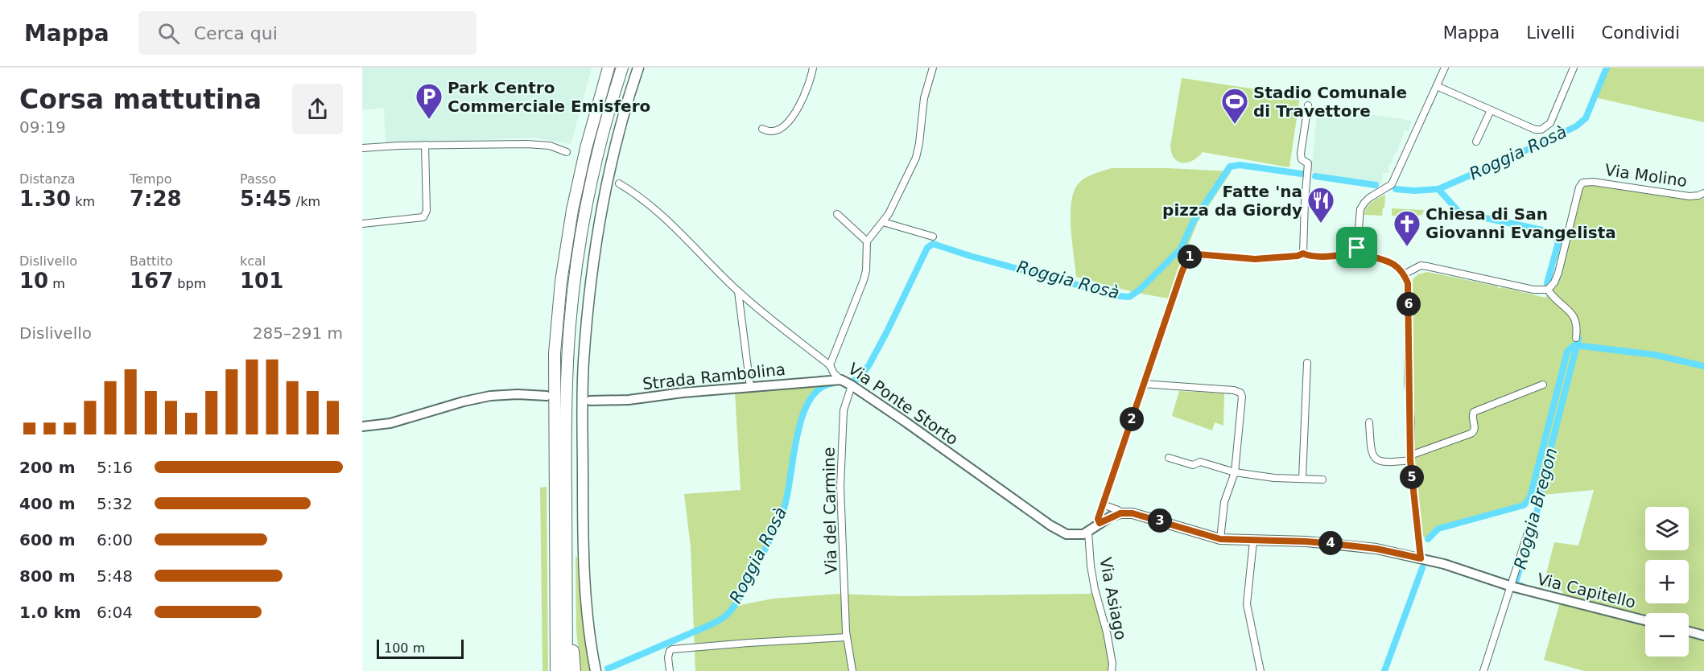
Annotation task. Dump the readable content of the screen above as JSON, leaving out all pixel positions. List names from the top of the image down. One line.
{"streets":{"street":["Via Molino","Strada Rambolina","Via Ponte Storto","Via del Carmine","Via Capitello","Via Asiago"]},"crossings":[["Strada Rambolina","Via Ponte Storto"],["Via Ponte Storto","Via del Carmine"],["Via Ponte Storto","Via Asiago"]],"water":["Roggia Rosà","Roggia Bregon"],"places":{"parking":["Park Centro Commerciale Emisfero"],"sports":["Stadio Comunale di Travettore"],"restaurant":["Fatte 'na pizza da Giordy"],"church":["Chiesa di San Giovanni Evangelista"]},"scale_bar":"100 m","page":{"header":"Mappa","search":"Cerca qui","nav":["Mappa","Livelli","Condividi"],"heading":["Corsa mattutina","09:19"],"stats":[["Distanza","1.30 km"],["Tempo","7:28"],["Passo","5:45 /km"],["Dislivello","10 m"],["Battito","167 bpm"],["kcal","101"]],"pins":["1","6","2","5","3","4"],"chart":["Dislivello","285–291 m"],"list":[{"name":"200 m","note":"5:16"},{"name":"400 m","note":"5:32"},{"name":"600 m","note":"6:00"},{"name":"800 m","note":"5:48"},{"name":"1.0 km","note":"6:04"}],"map_buttons":["+","−"],"scale":"100 m"}}
